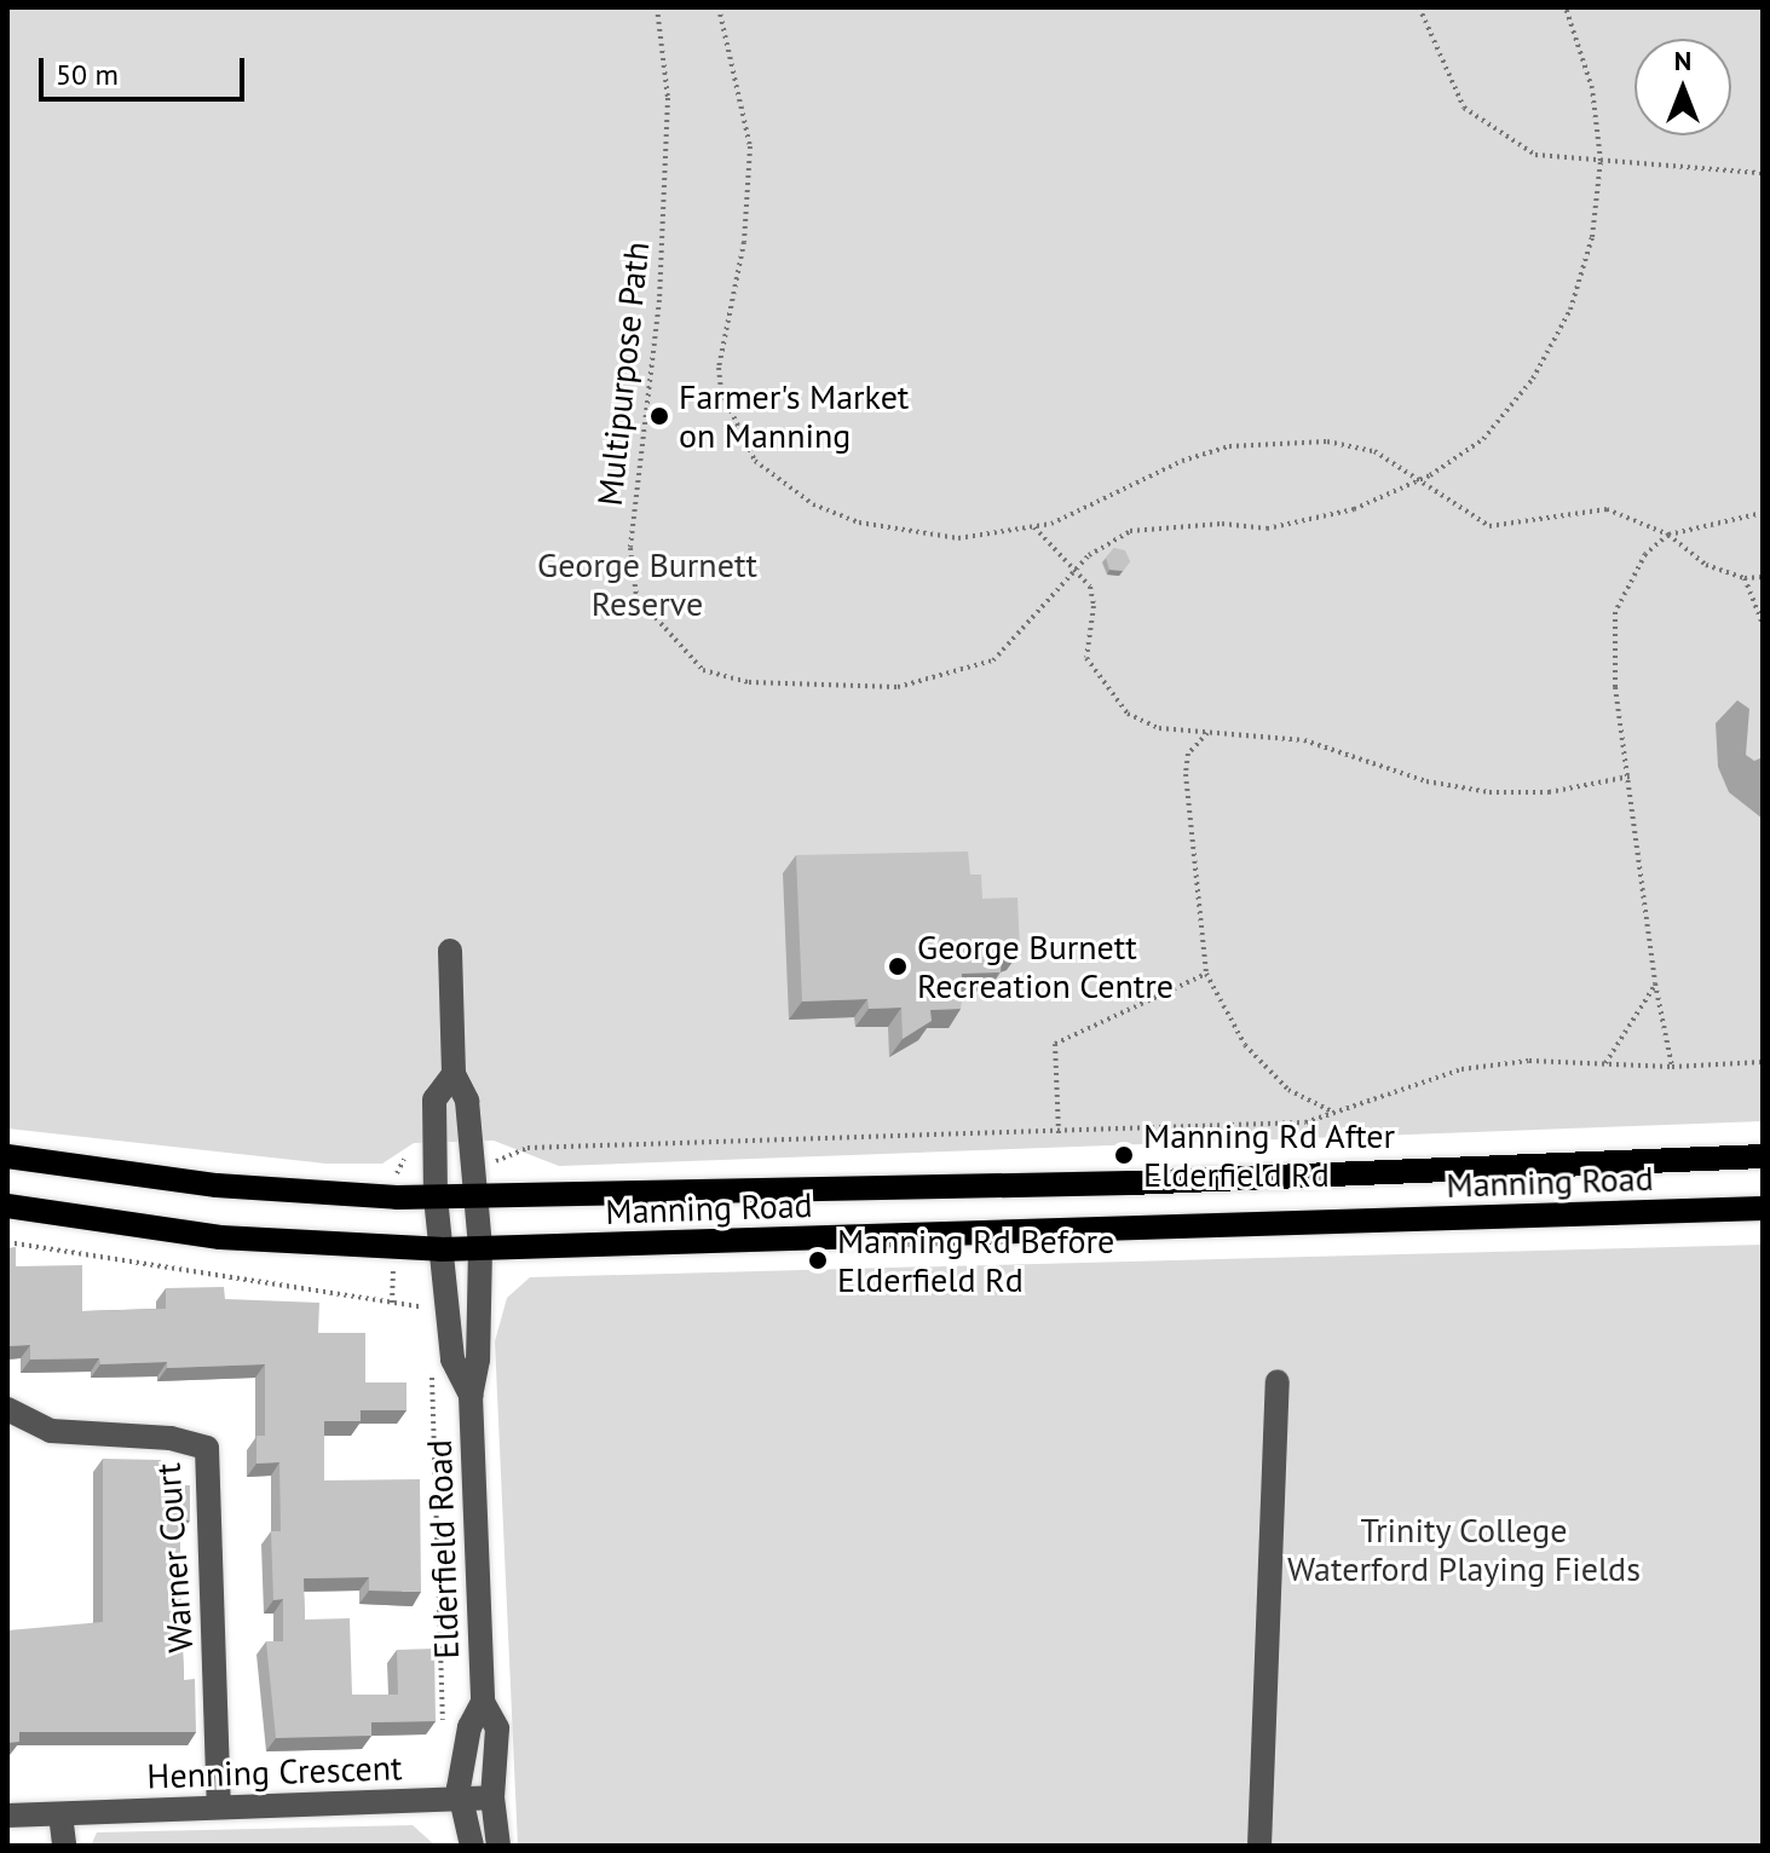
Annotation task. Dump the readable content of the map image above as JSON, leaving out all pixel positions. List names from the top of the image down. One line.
{"streets":{"main road":["Manning Road"],"street":["Elderfield Road","Warner Court","Henning Crescent"],"path":["Multipurpose Path"]},"crossings":[["Manning Road","Elderfield Road"],["Elderfield Road","Henning Crescent"],["Warner Court","Henning Crescent"]],"parks":["George Burnett Reserve","Trinity College Waterford Playing Fields"],"places":["Farmer's Market on Manning","George Burnett Recreation Centre","Manning Rd After Elderfield Rd","Manning Rd Before Elderfield Rd"],"scale_bar":"50 m","north":"top"}
